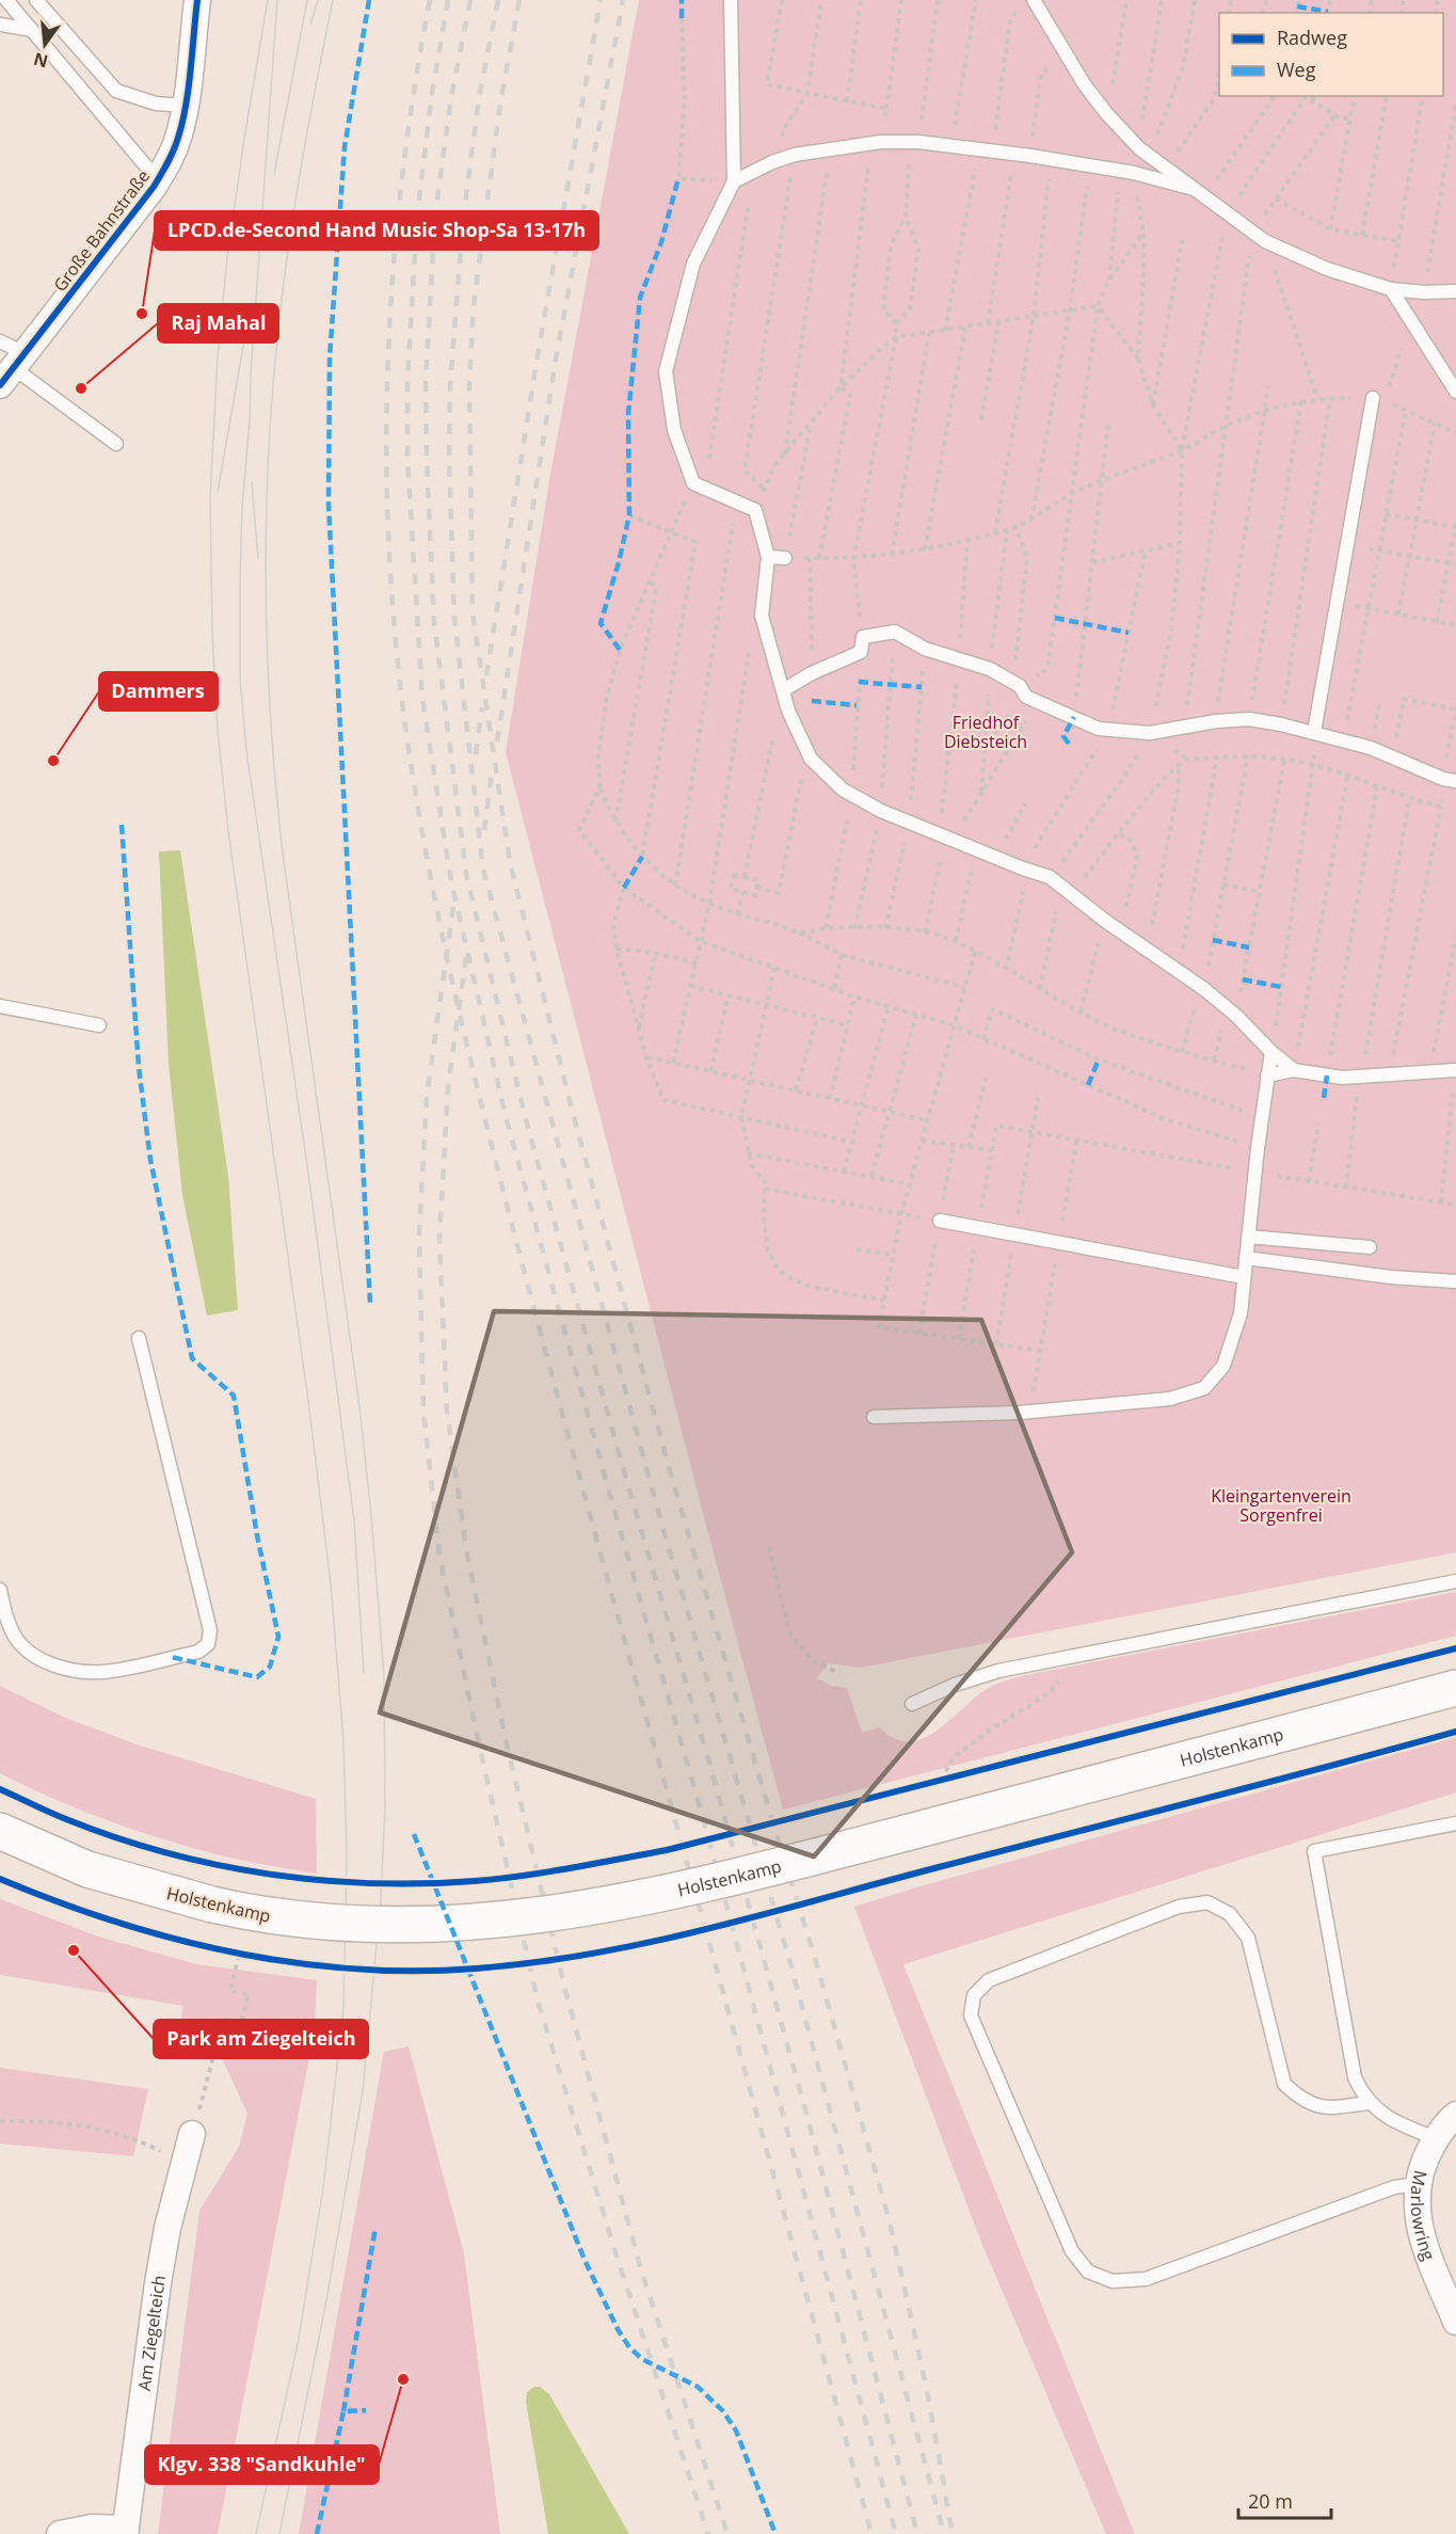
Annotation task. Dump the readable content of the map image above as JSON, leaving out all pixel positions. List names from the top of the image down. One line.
{"streets":{"main road":["Holstenkamp"],"street":["Große Bahnstraße","Marlowring","Am Ziegelteich"]},"parks":["Friedhof Diebsteich","Kleingartenverein Sorgenfrei"],"places":["LPCD.de-Second Hand Music Shop-Sa 13-17h","Raj Mahal","Dammers","Park am Ziegelteich","Klgv. 338 \"Sandkuhle\""],"legend":["Radweg","Weg"],"scale_bar":"20 m","north":"bottom"}
